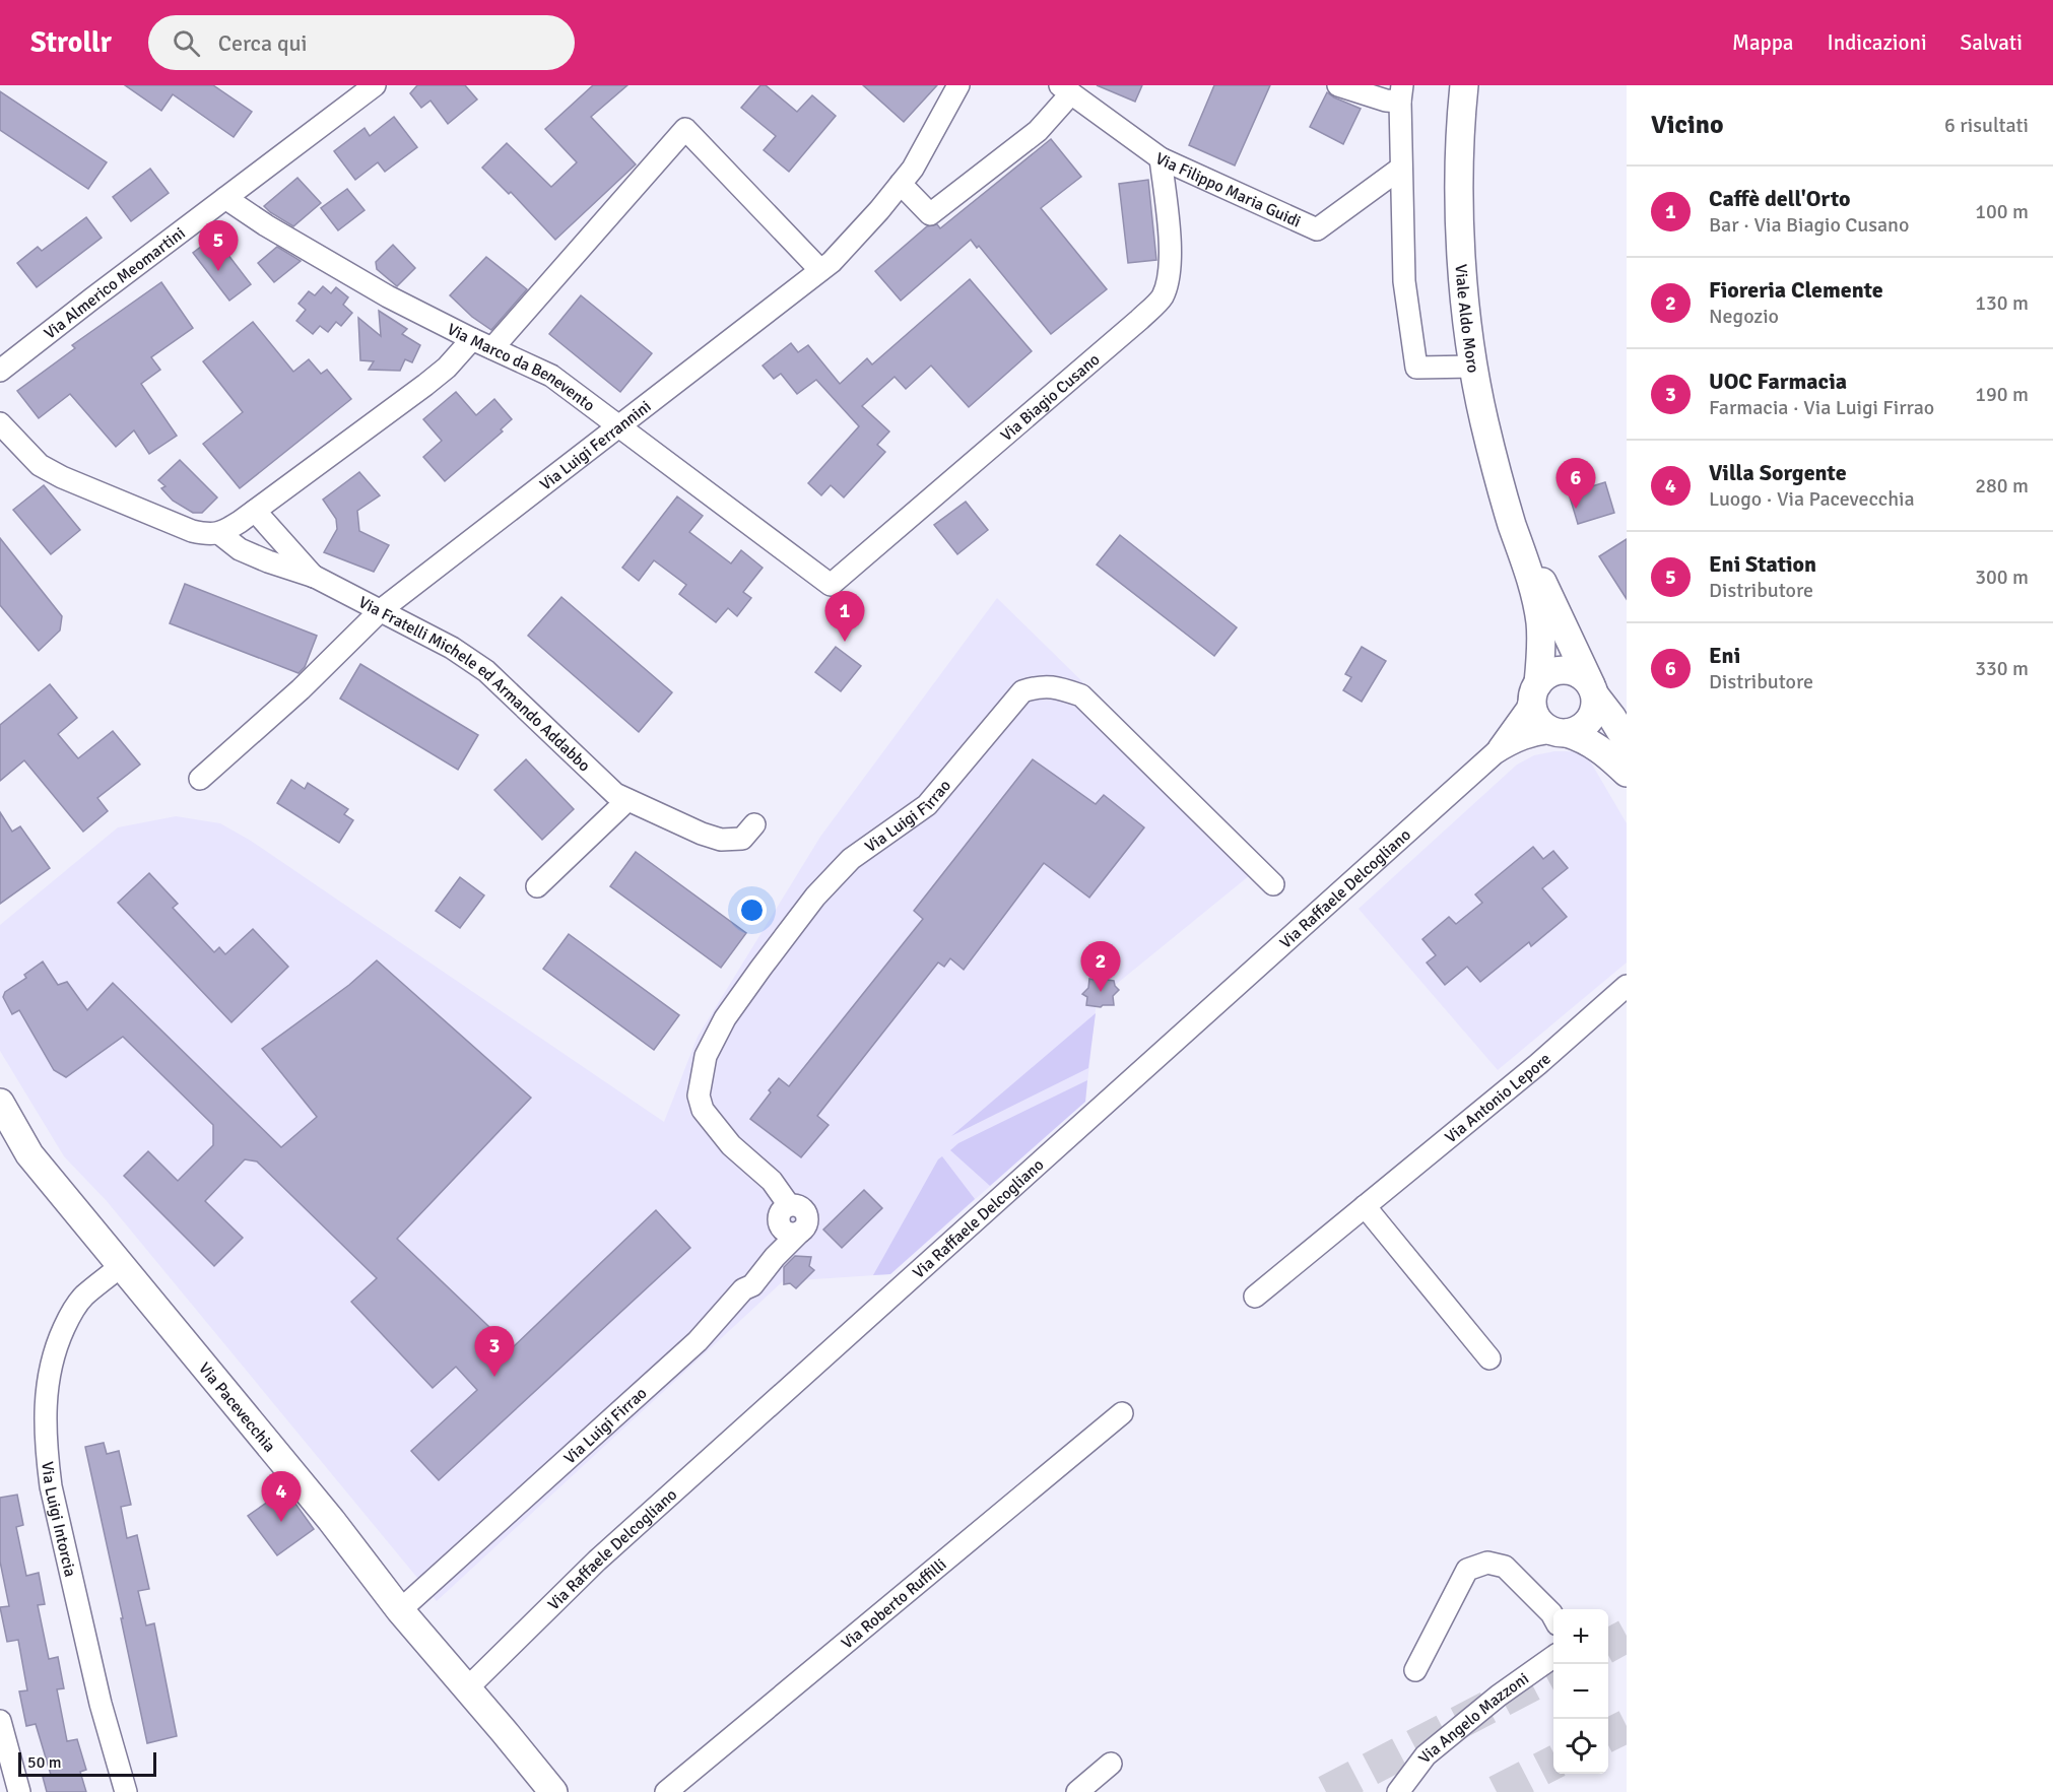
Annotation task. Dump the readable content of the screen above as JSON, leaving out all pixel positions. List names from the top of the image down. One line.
{"streets":{"street":["Via Filippo Maria Guidi","Via Almerico Meomartini","Viale Aldo Moro","Via Marco da Benevento","Via Biagio Cusano","Via Luigi Ferrannini","Via Fratelli Michele ed Armando Addabbo","Via Luigi Firrao","Via Raffaele Delcogliano","Via Antonio Lepore","Via Pacevecchia","Via Luigi Intorcia","Via Roberto Ruffilli","Via Angelo Mazzoni"]},"crossings":[["Via Filippo Maria Guidi","Via Biagio Cusano"],["Via Almerico Meomartini","Via Marco da Benevento"],["Viale Aldo Moro","Via Raffaele Delcogliano"],["Via Marco da Benevento","Via Biagio Cusano"],["Via Marco da Benevento","Via Luigi Ferrannini"],["Via Luigi Ferrannini","Via Fratelli Michele ed Armando Addabbo"],["Via Luigi Firrao","Via Pacevecchia"],["Via Raffaele Delcogliano","Via Pacevecchia"],["Via Pacevecchia","Via Luigi Intorcia"]],"scale_bar":"50 m","page":{"header":"Strollr","search":"Cerca qui","nav":["Mappa","Indicazioni","Salvati"],"heading":["Vicino","6 risultati"],"list":[{"mark":"1","name":"Caffè dell'Orto","note":"Bar · Via Biagio Cusano","value":"100 m"},{"mark":"2","name":"Fioreria Clemente","note":"Negozio","value":"130 m"},{"mark":"3","name":"UOC Farmacia","note":"Farmacia · Via Luigi Firrao","value":"190 m"},{"mark":"4","name":"Villa Sorgente","note":"Luogo · Via Pacevecchia","value":"280 m"},{"mark":"5","name":"Eni Station","note":"Distributore","value":"300 m"},{"mark":"6","name":"Eni","note":"Distributore","value":"330 m"}],"pins":["5","6","1","2","3","4"],"map_buttons":["+","−"],"scale":"50 m"}}
